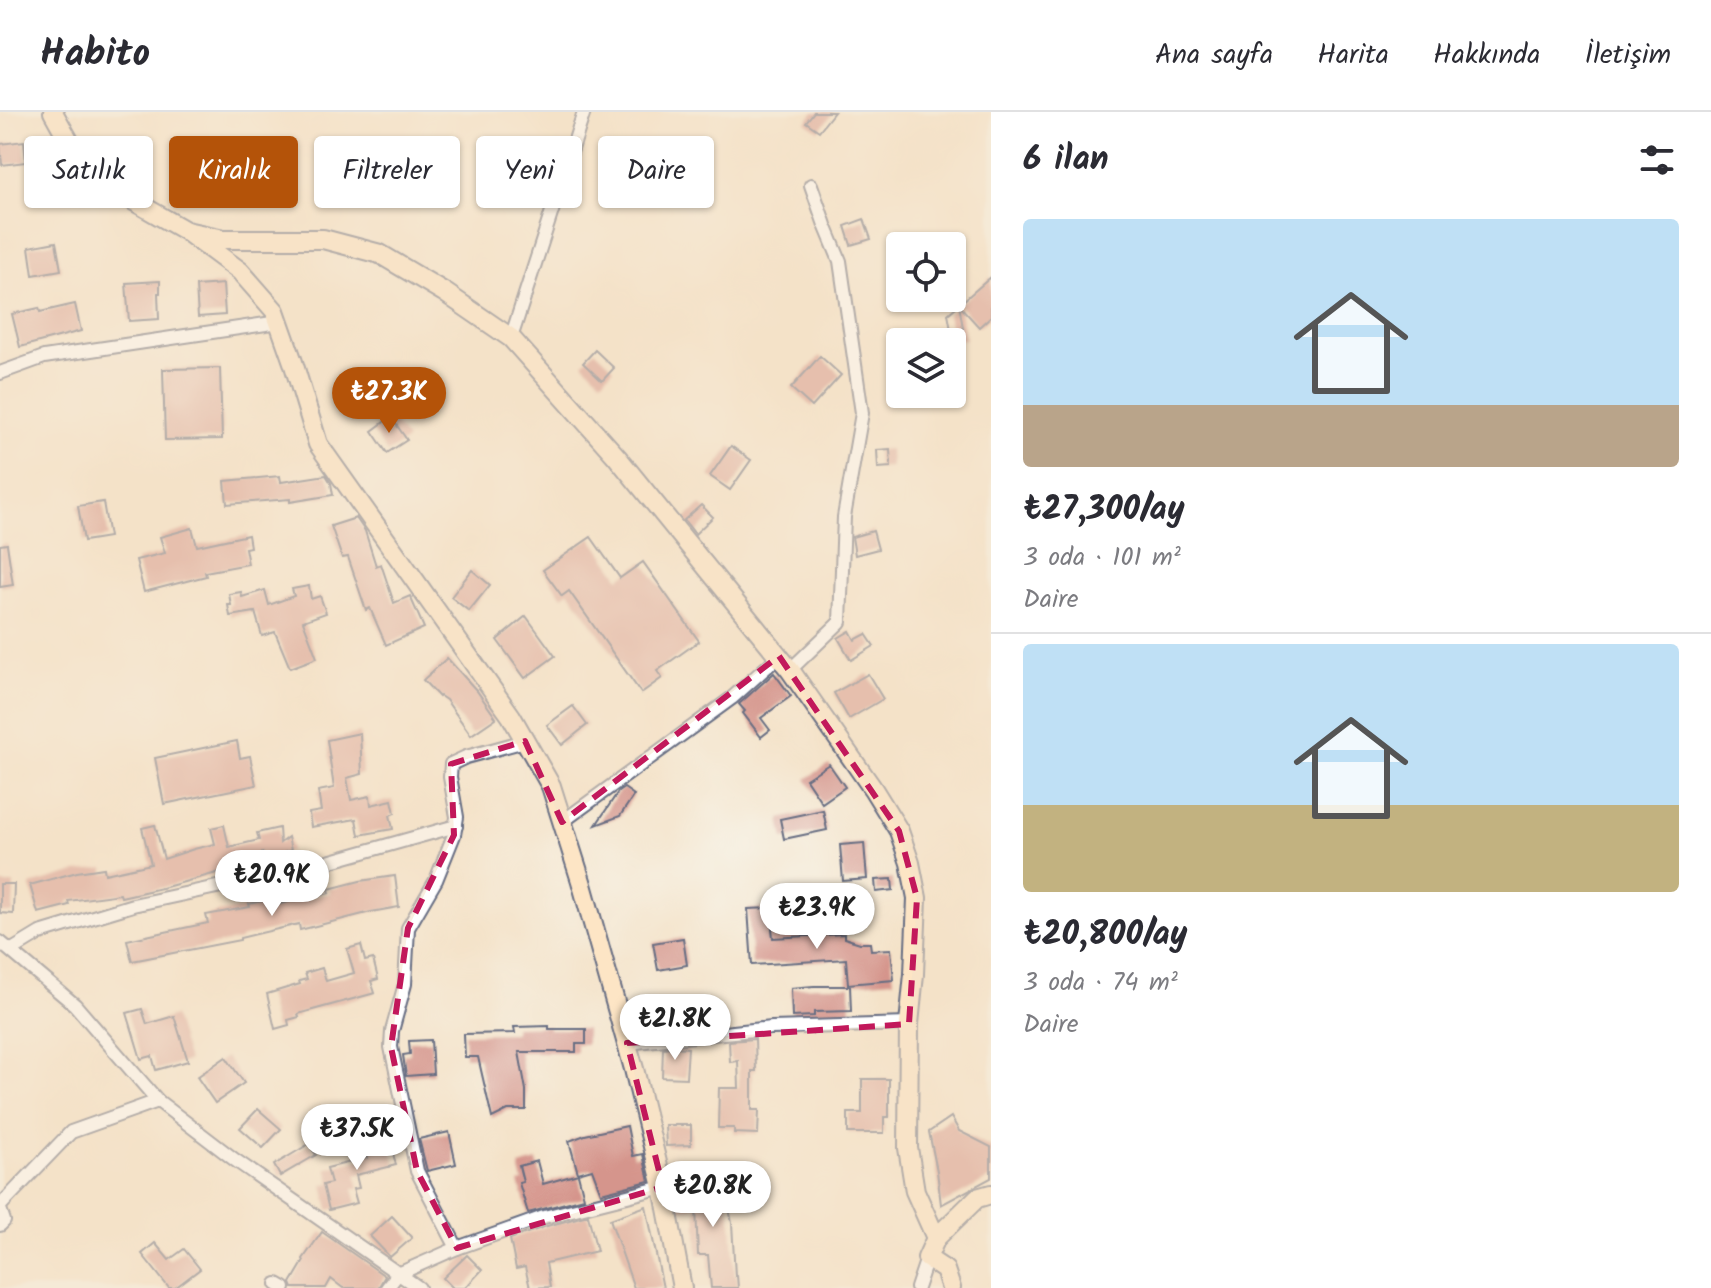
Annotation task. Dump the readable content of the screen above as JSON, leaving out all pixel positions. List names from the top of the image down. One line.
{"page":{"header":"Habito","nav":["Ana sayfa","Harita","Hakkında","İletişim"],"heading":"6 ilan","chip":["Satılık","Kiralık","Filtreler","Yeni","Daire"],"list":[{"name":"₺27,300/ay","note":"3 oda · 101 m² · Daire"},{"name":"₺20,800/ay","note":"3 oda · 74 m² · Daire"}],"price":["₺27.3K","₺20.9K","₺23.9K","₺21.8K","₺37.5K","₺20.8K"]}}
